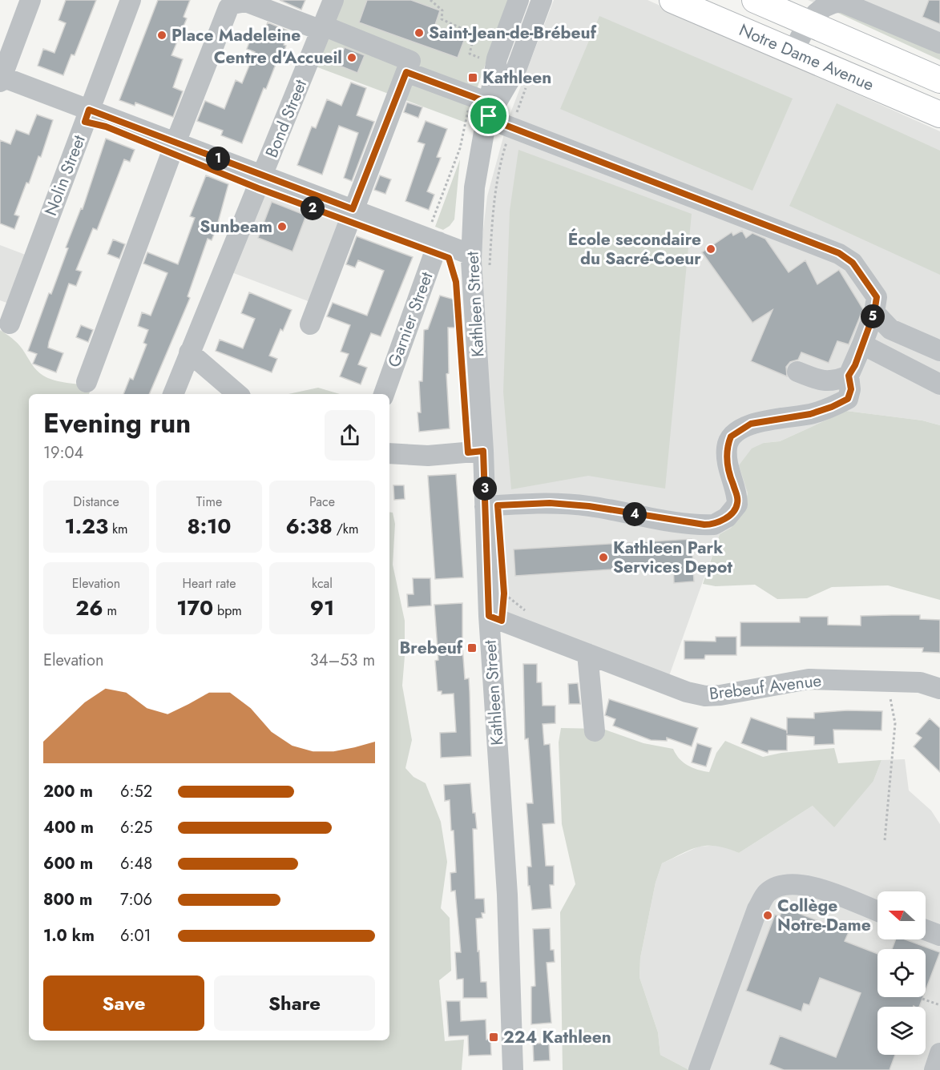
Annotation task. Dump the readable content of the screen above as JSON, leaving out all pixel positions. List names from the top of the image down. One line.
{"streets":{"main road":["Notre Dame Avenue"],"street":["Bond Street","Nolin Street","Kathleen Street","Garnier Street","Brebeuf Avenue"]},"crossings":[["Kathleen Street","Brebeuf Avenue"]],"places":{"other":["Saint-Jean-de-Brébeuf","Place Madeleine","Centre d'Accueil","Sunbeam","École secondaire du Sacré-Coeur","Kathleen Park Services Depot","Collège Notre-Dame"],"transit":["Kathleen","Brebeuf","224 Kathleen"]},"north":"left","page":{"pins":["1","2","5","3","4"],"heading":["Evening run","19:04"],"stats":[["Distance","1.23 km"],["Time","8:10"],["Pace","6:38 /km"],["Elevation","26 m"],["Heart rate","170 bpm"],["kcal","91"]],"chart":["Elevation","34–53 m"],"list":[{"name":"200 m","note":"6:52"},{"name":"400 m","note":"6:25"},{"name":"600 m","note":"6:48"},{"name":"800 m","note":"7:06"},{"name":"1.0 km","note":"6:01"}],"buttons":["Save","Share"]}}
